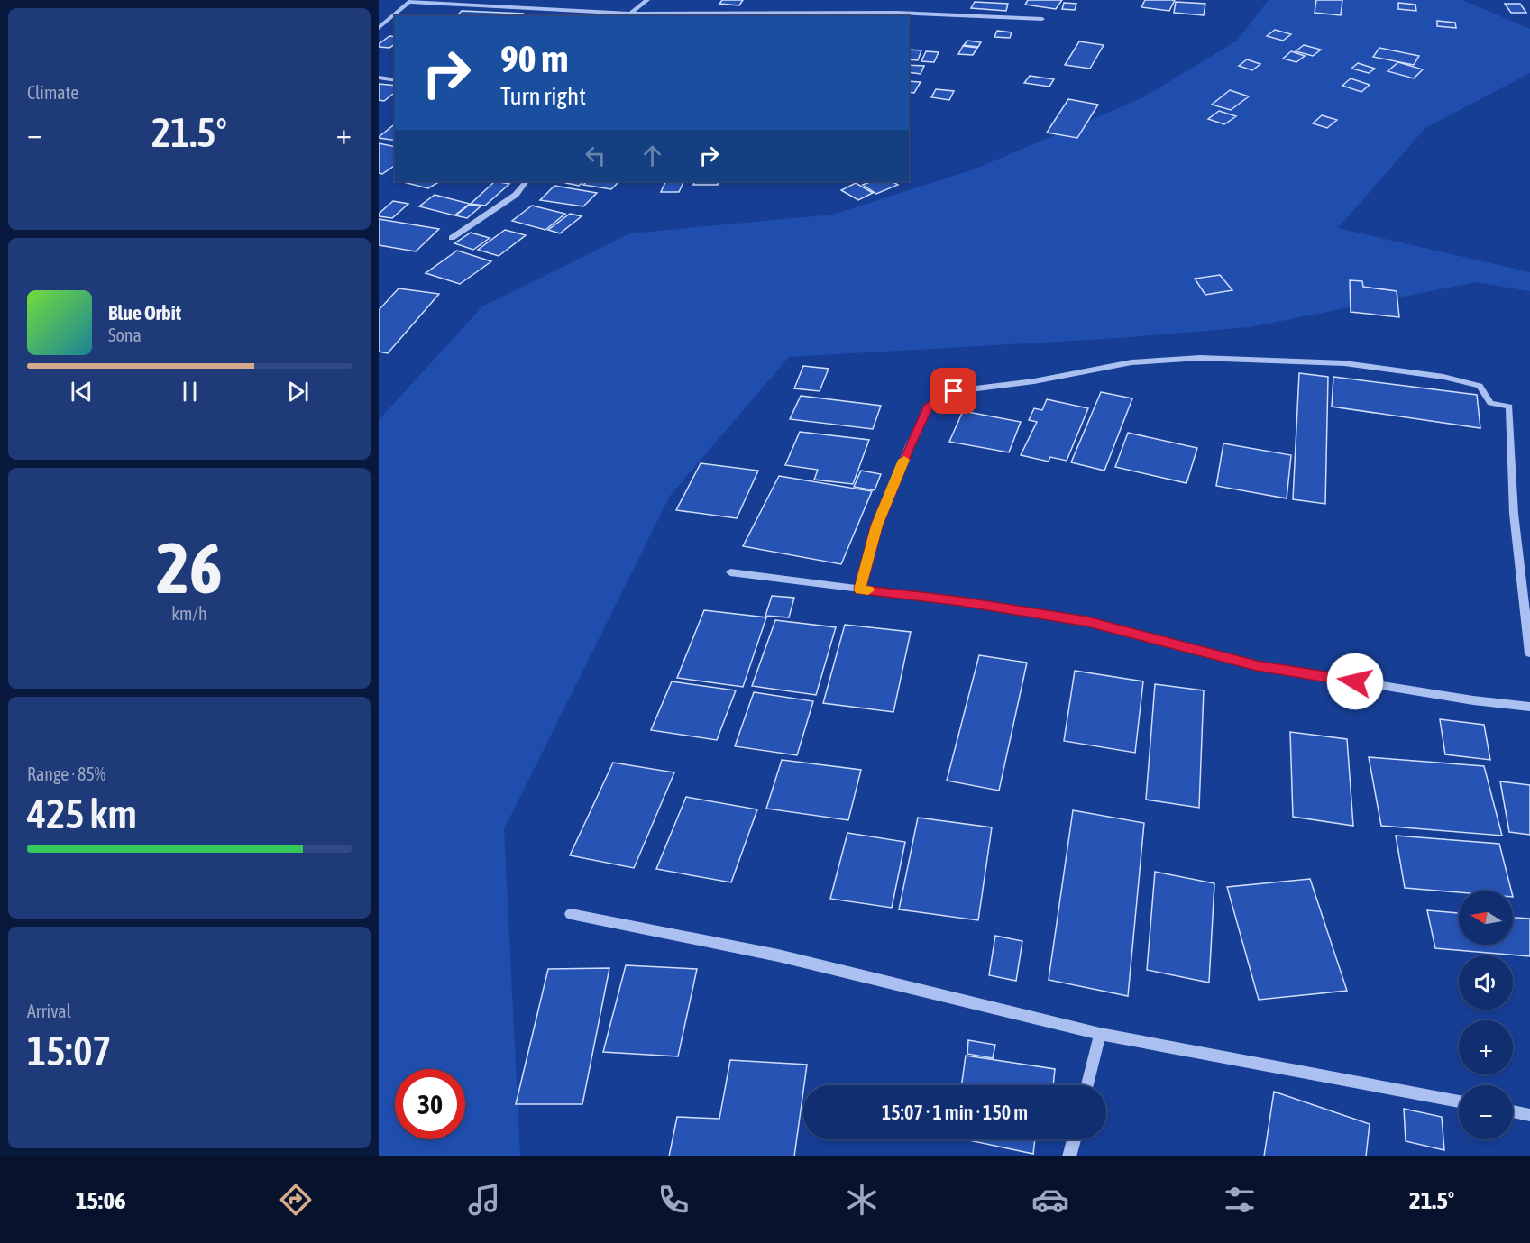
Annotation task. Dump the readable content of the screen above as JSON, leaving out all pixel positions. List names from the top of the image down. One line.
{"north":"left","page":{"tile":["Climate",["26","km/h"],["Range · 85%","425 km"],["Arrival","15:07"]],"turn":["90 m","Turn right"],"heat":["−","21.5°","+"],"song":["Blue Orbit","Sona"],"map_buttons":["+","−"],"limit":"30","trip":"15:07 · 1 min · 150 m","tabs":["15:06","21.5°"]}}
